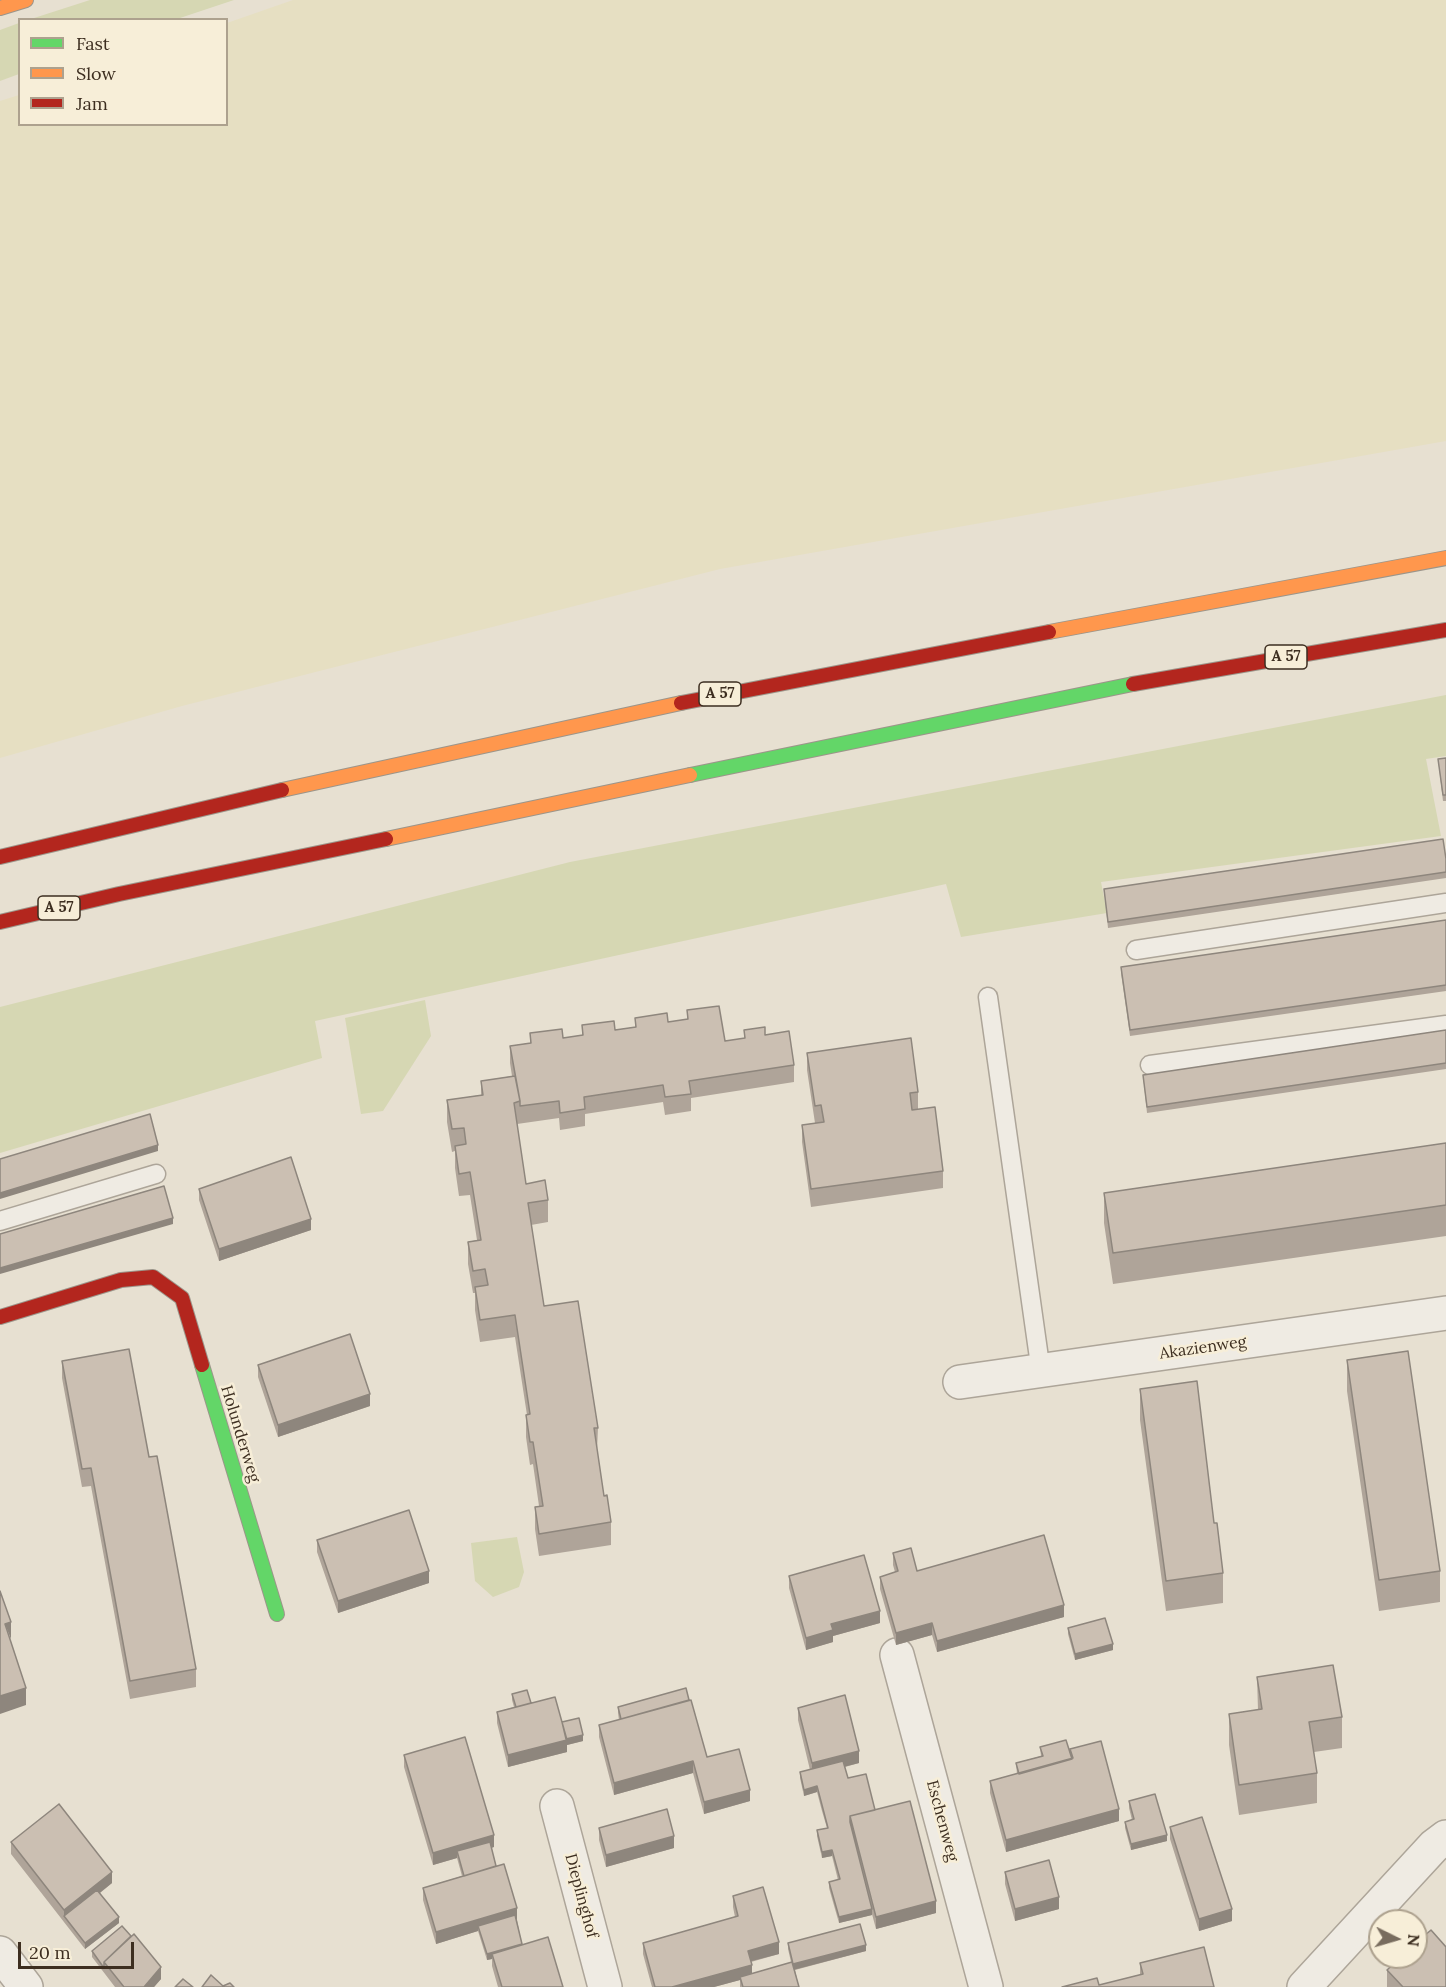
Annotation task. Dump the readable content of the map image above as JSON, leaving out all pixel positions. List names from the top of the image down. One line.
{"streets":{"main road":["A 57","Holunderweg"],"street":["Akazienweg","Eschenweg","Dieplinghof"]},"legend":["Fast","Slow","Jam"],"scale_bar":"20 m","north":"right"}
